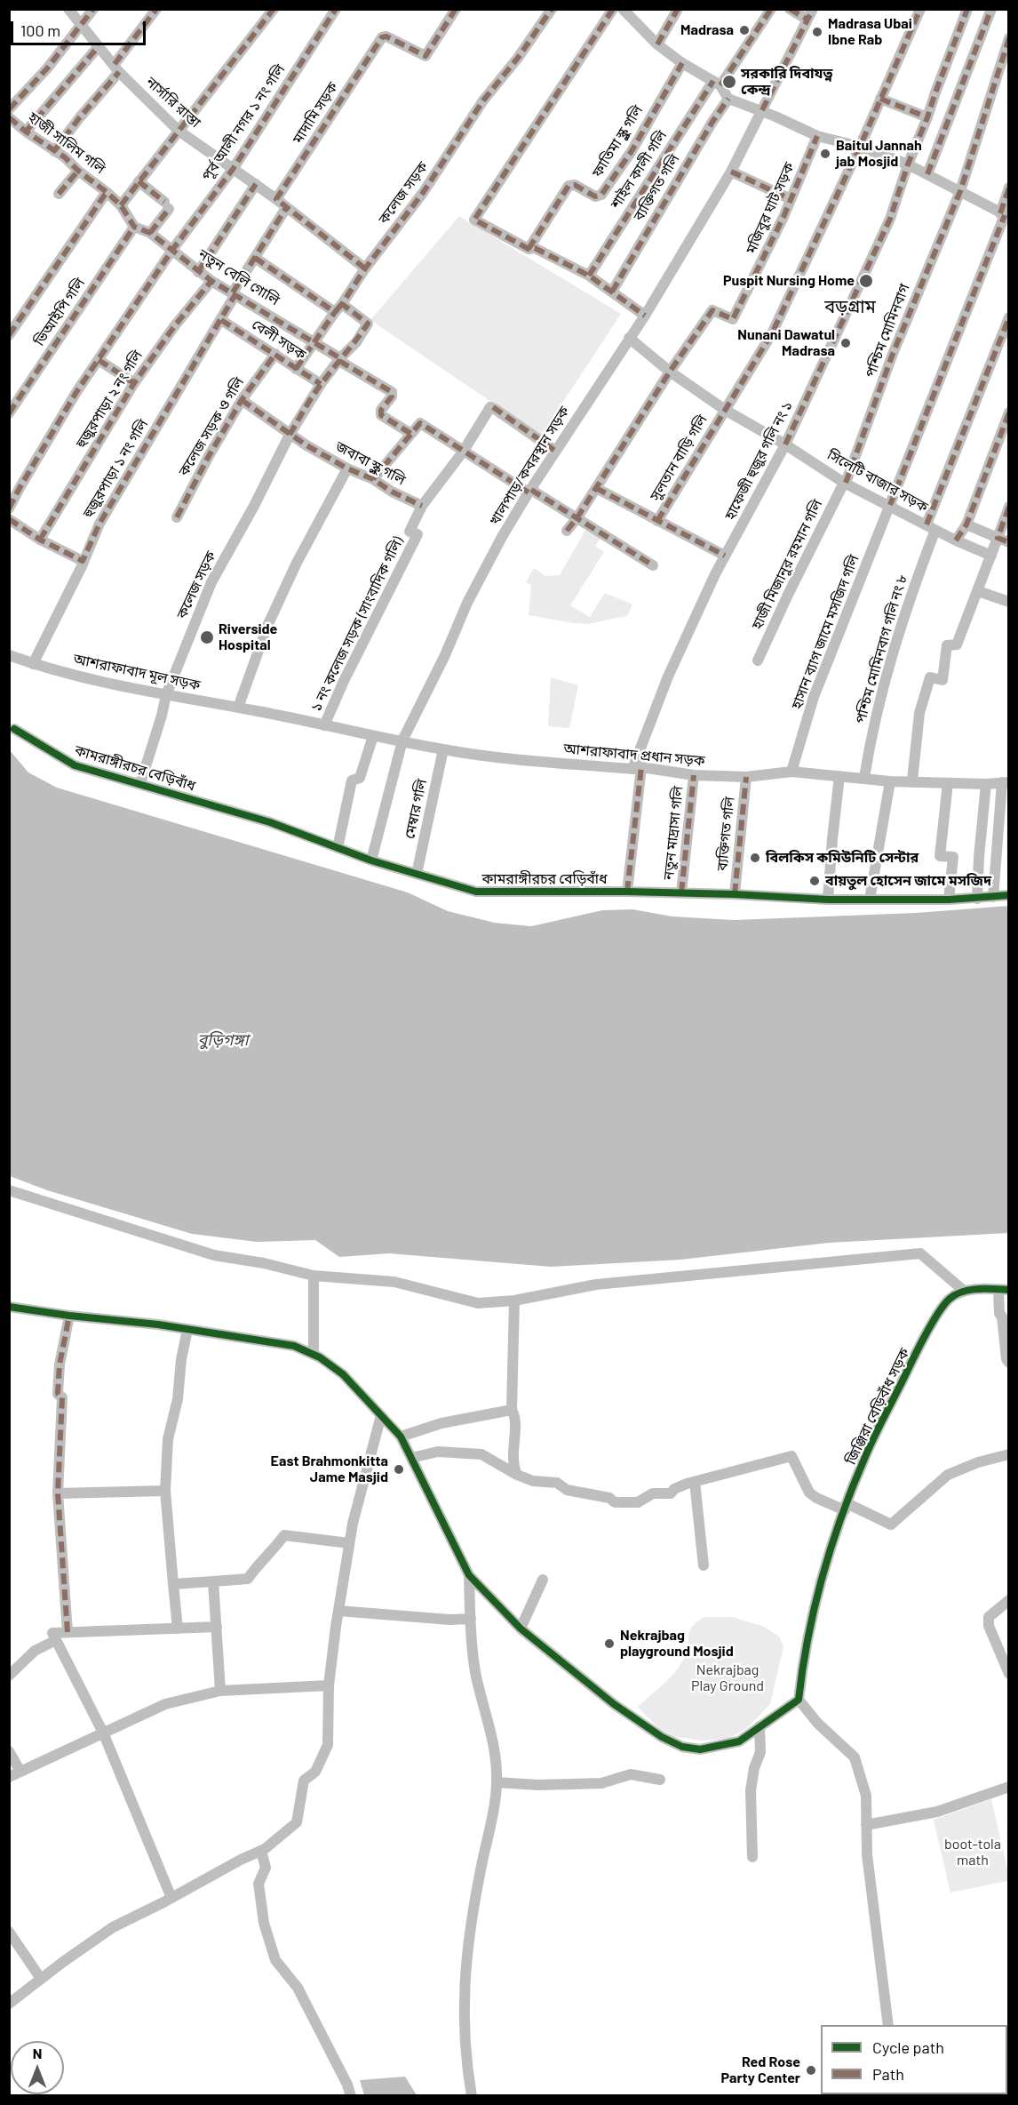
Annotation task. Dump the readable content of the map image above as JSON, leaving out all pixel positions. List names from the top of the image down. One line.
{"streets":{"street":["নার্সারি রাস্তা","মাদামি সড়ক","পূর্ব আলী নগর ১ নং গলি","ফাতিমা স্কুল গলি","হাজী সালিম গলি","শাইল কালী গলি","ব্যক্তিগত গলি","কলেজ সড়ক","মজিবুর ঘাট সড়ক","নতুন বেলি গোলি","ভিআইপি গলি","পশ্চিম মোমিনবাগ","বেলী সড়ক","হুজুরপাড়া ২ নং গলি","কলেজ সড়ক ও গলি","সুলতান বাড়ি গলি","হাফেজী হুজুর গলি নং ১","জবাবা স্কুল গলি","খালপাড়/কবরস্থান সড়ক","হুজুরপাড়া ১ নং গলি","সিলেটি বাজার সড়ক","হাজী মিজানুর রহমান গলি","১ নং কলেজ সড়ক (সাংবাদিক গলি)","হাসান ব্যাগ জামে মসজিদ গলি","পশ্চিম মোমিনবাগ গলি নং ৮","আশরাফাবাদ মূল সড়ক","আশরাফাবাদ প্রধান সড়ক","কামরাঙ্গীরচর বেড়িবাঁধ","মেম্বার গলি","নতুন মাদ্রাসা গলি","জিঞ্জিরা বেড়িবাঁধ সড়ক"]},"crossings":[["নার্সারি রাস্তা","মাদামি সড়ক"],["নার্সারি রাস্তা","পূর্ব আলী নগর ১ নং গলি"],["পূর্ব আলী নগর ১ নং গলি","নতুন বেলি গোলি"],["ব্যক্তিগত গলি","আশরাফাবাদ প্রধান সড়ক"],["ব্যক্তিগত গলি","কামরাঙ্গীরচর বেড়িবাঁধ"],["কলেজ সড়ক","নতুন বেলি গোলি"],["কলেজ সড়ক","বেলী সড়ক"],["কলেজ সড়ক","জবাবা স্কুল গলি"],["কলেজ সড়ক","আশরাফাবাদ মূল সড়ক"],["কলেজ সড়ক","কামরাঙ্গীরচর বেড়িবাঁধ"],["মজিবুর ঘাট সড়ক","সিলেটি বাজার সড়ক"],["নতুন বেলি গোলি","ভিআইপি গলি"],["নতুন বেলি গোলি","হুজুরপাড়া ২ নং গলি"],["নতুন বেলি গোলি","হুজুরপাড়া ১ নং গলি"],["পশ্চিম মোমিনবাগ","সিলেটি বাজার সড়ক"],["পশ্চিম মোমিনবাগ","হাজী মিজানুর রহমান গলি"],["বেলী সড়ক","কলেজ সড়ক ও গলি"],["বেলী সড়ক","হুজুরপাড়া ১ নং গলি"],["কলেজ সড়ক ও গলি","জবাবা স্কুল গলি"],["সুলতান বাড়ি গলি","সিলেটি বাজার সড়ক"],["হাফেজী হুজুর গলি নং ১","সিলেটি বাজার সড়ক"],["হাফেজী হুজুর গলি নং ১","আশরাফাবাদ প্রধান সড়ক"],["হাফেজী হুজুর গলি নং ১","কামরাঙ্গীরচর বেড়িবাঁধ"],["জবাবা স্কুল গলি","১ নং কলেজ সড়ক (সাংবাদিক গলি)"],["খালপাড়/কবরস্থান সড়ক","সিলেটি বাজার সড়ক"],["খালপাড়/কবরস্থান সড়ক","১ নং কলেজ সড়ক (সাংবাদিক গলি)"],["খালপাড়/কবরস্থান সড়ক","আশরাফাবাদ প্রধান সড়ক"],["খালপাড়/কবরস্থান সড়ক","কামরাঙ্গীরচর বেড়িবাঁধ"],["হুজুরপাড়া ১ নং গলি","আশরাফাবাদ মূল সড়ক"],["সিলেটি বাজার সড়ক","হাজী মিজানুর রহমান গলি"],["সিলেটি বাজার সড়ক","হাসান ব্যাগ জামে মসজিদ গলি"],["সিলেটি বাজার সড়ক","পশ্চিম মোমিনবাগ গলি নং ৮"],["১ নং কলেজ সড়ক (সাংবাদিক গলি)","আশরাফাবাদ প্রধান সড়ক"],["হাসান ব্যাগ জামে মসজিদ গলি","আশরাফাবাদ প্রধান সড়ক"],["পশ্চিম মোমিনবাগ গলি নং ৮","আশরাফাবাদ প্রধান সড়ক"],["আশরাফাবাদ মূল সড়ক","আশরাফাবাদ প্রধান সড়ক"],["আশরাফাবাদ প্রধান সড়ক","মেম্বার গলি"],["আশরাফাবাদ প্রধান সড়ক","নতুন মাদ্রাসা গলি"],["কামরাঙ্গীরচর বেড়িবাঁধ","মেম্বার গলি"],["কামরাঙ্গীরচর বেড়িবাঁধ","নতুন মাদ্রাসা গলি"]],"districts":["বড়গ্রাম"],"water":["বুড়িগঙ্গা"],"parks":["Nekrajbag Play Ground","boot-tola math"],"places":["Madrasa","Madrasa Ubai Ibne Rab","সরকারি দিবাযত্ন কেন্দ্র","Baitul Jannah jab Mosjid","Puspit Nursing Home","Nunani Dawatul Madrasa","Riverside Hospital","বিলকিস কমিউনিটি সেন্টার","বায়তুল হোসেন জামে মসজিদ","East Brahmonkitta Jame Masjid","Nekrajbag playground Mosjid","Red Rose Party Center"],"legend":["Cycle path","Path"],"scale_bar":"100 m","north":"top"}
